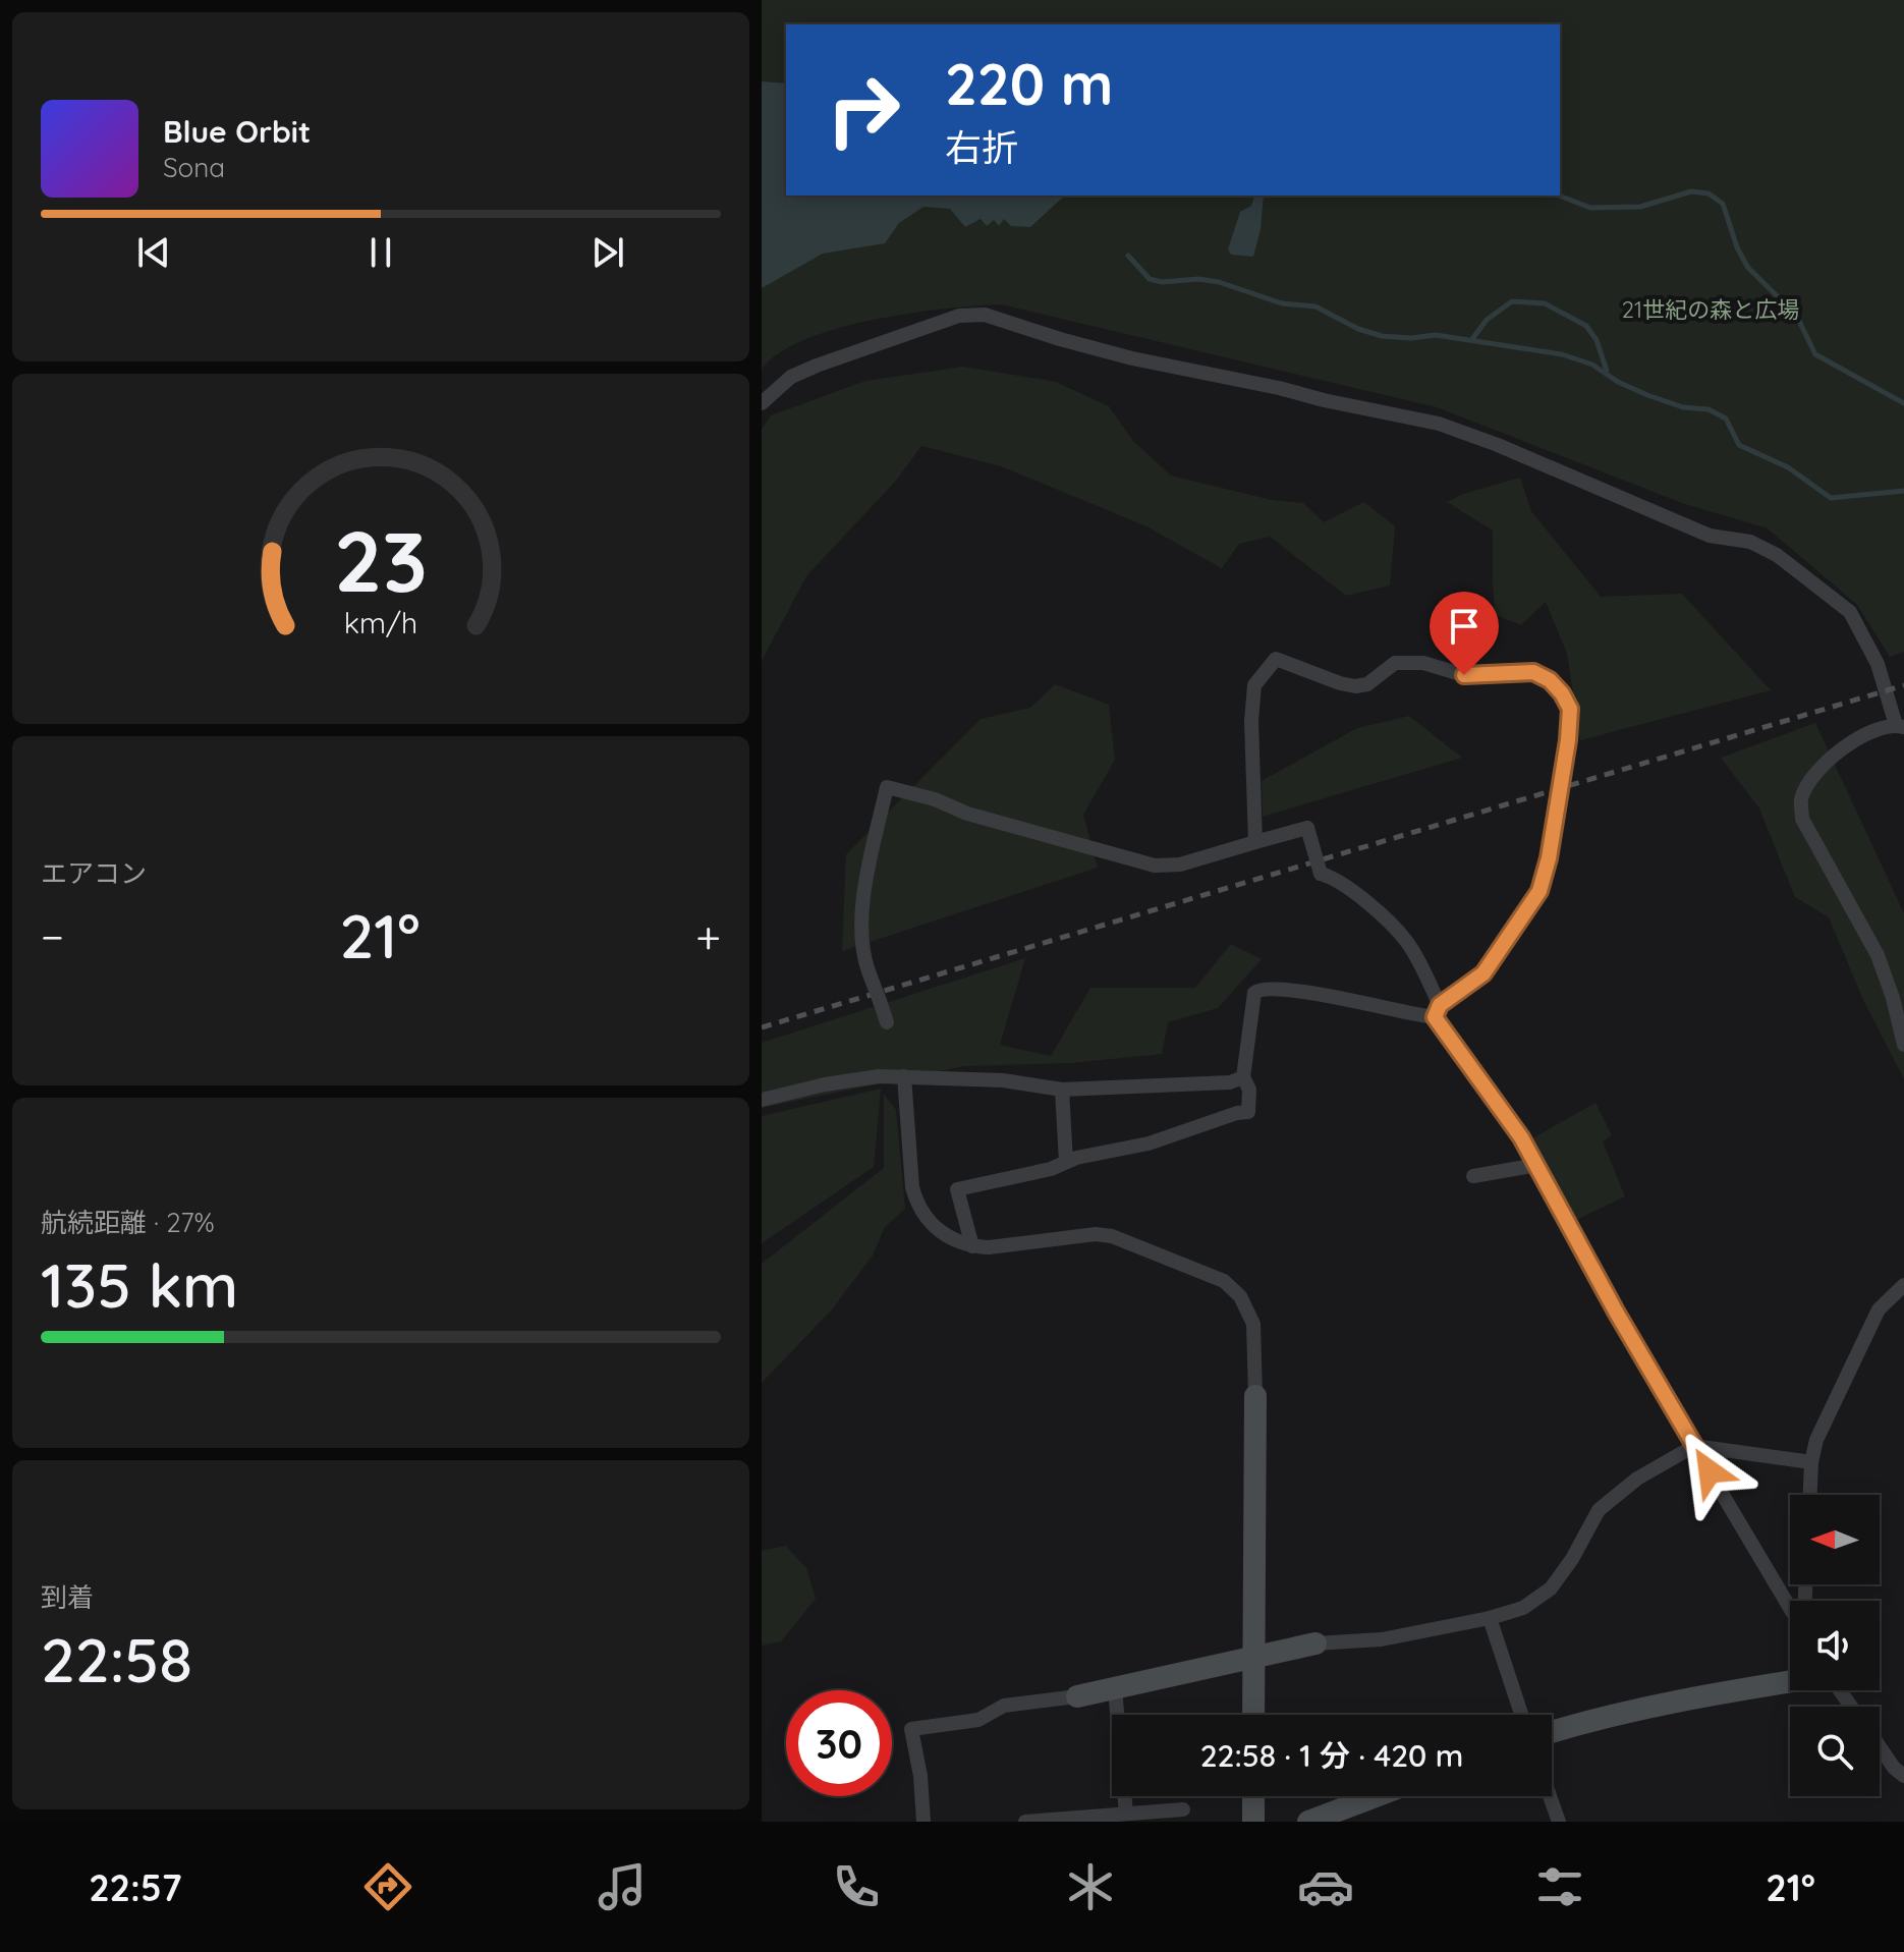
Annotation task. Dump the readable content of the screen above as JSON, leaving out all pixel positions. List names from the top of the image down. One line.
{"parks":["21世紀の森と広場"],"north":"left","page":{"turn":["220 m","右折"],"song":["Blue Orbit","Sona"],"tile":["エアコン",["航続距離 · 27%","135 km"],["到着","22:58"]],"heat":["−","21°","+"],"limit":"30","trip":"22:58 · 1 分 · 420 m","tabs":["22:57","21°"],"gauge":["23","km/h"]}}
